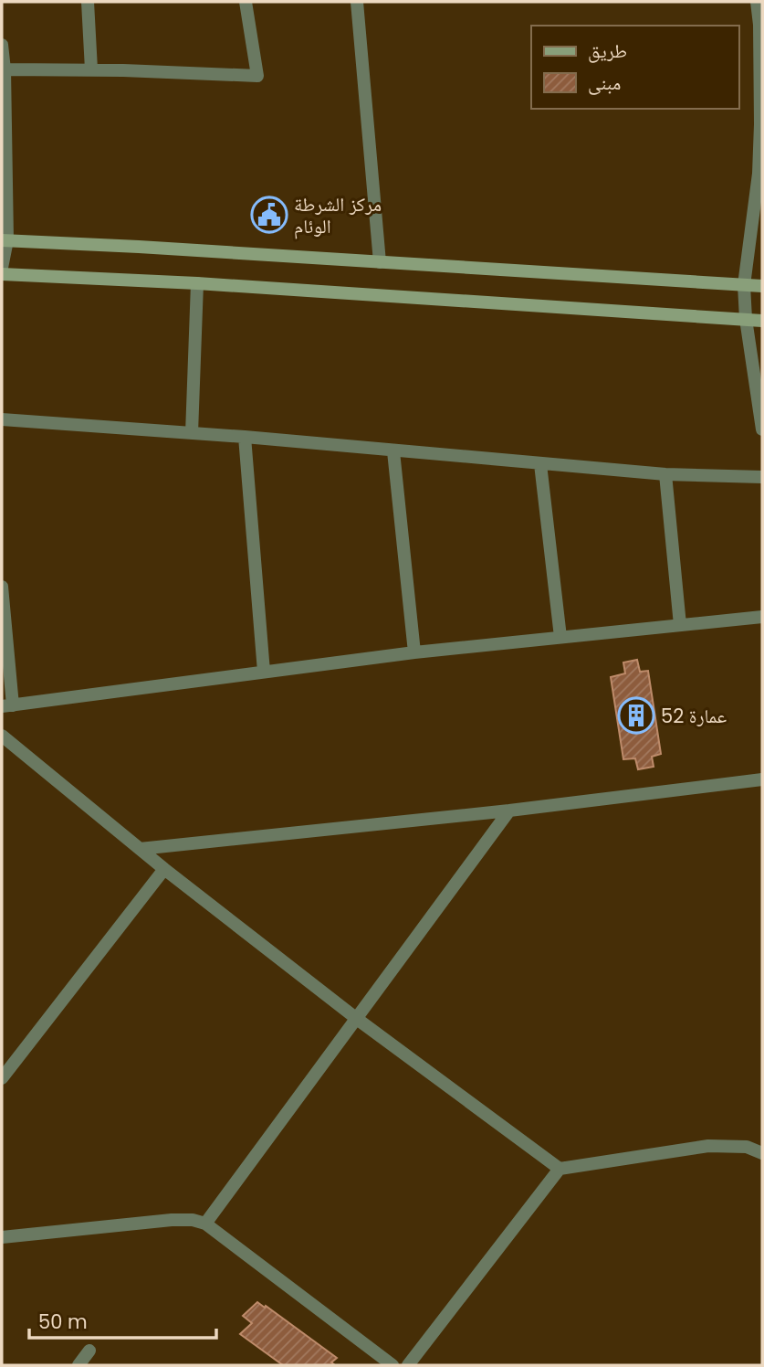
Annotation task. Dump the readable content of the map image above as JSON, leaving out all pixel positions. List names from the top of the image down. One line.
{"places":{"public building":["مركز الشرطة الوئام"],"building":["عمارة 52"]},"legend":["طريق","مبنى"],"scale_bar":"50 m"}
